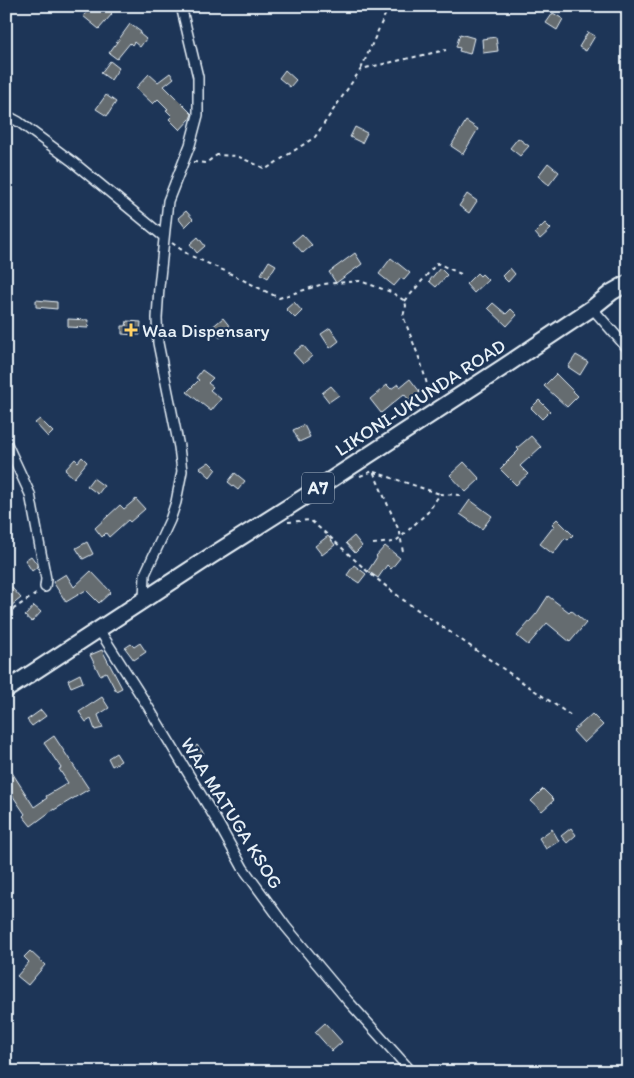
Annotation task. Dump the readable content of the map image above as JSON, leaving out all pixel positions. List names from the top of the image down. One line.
{"streets":{"highway":["LIKONI-UKUNDA ROAD","A7"],"street":["WAA MATUGA KSOG"]},"crossings":[["LIKONI-UKUNDA ROAD","WAA MATUGA KSOG"]],"places":{"health":["Waa Dispensary"]}}
